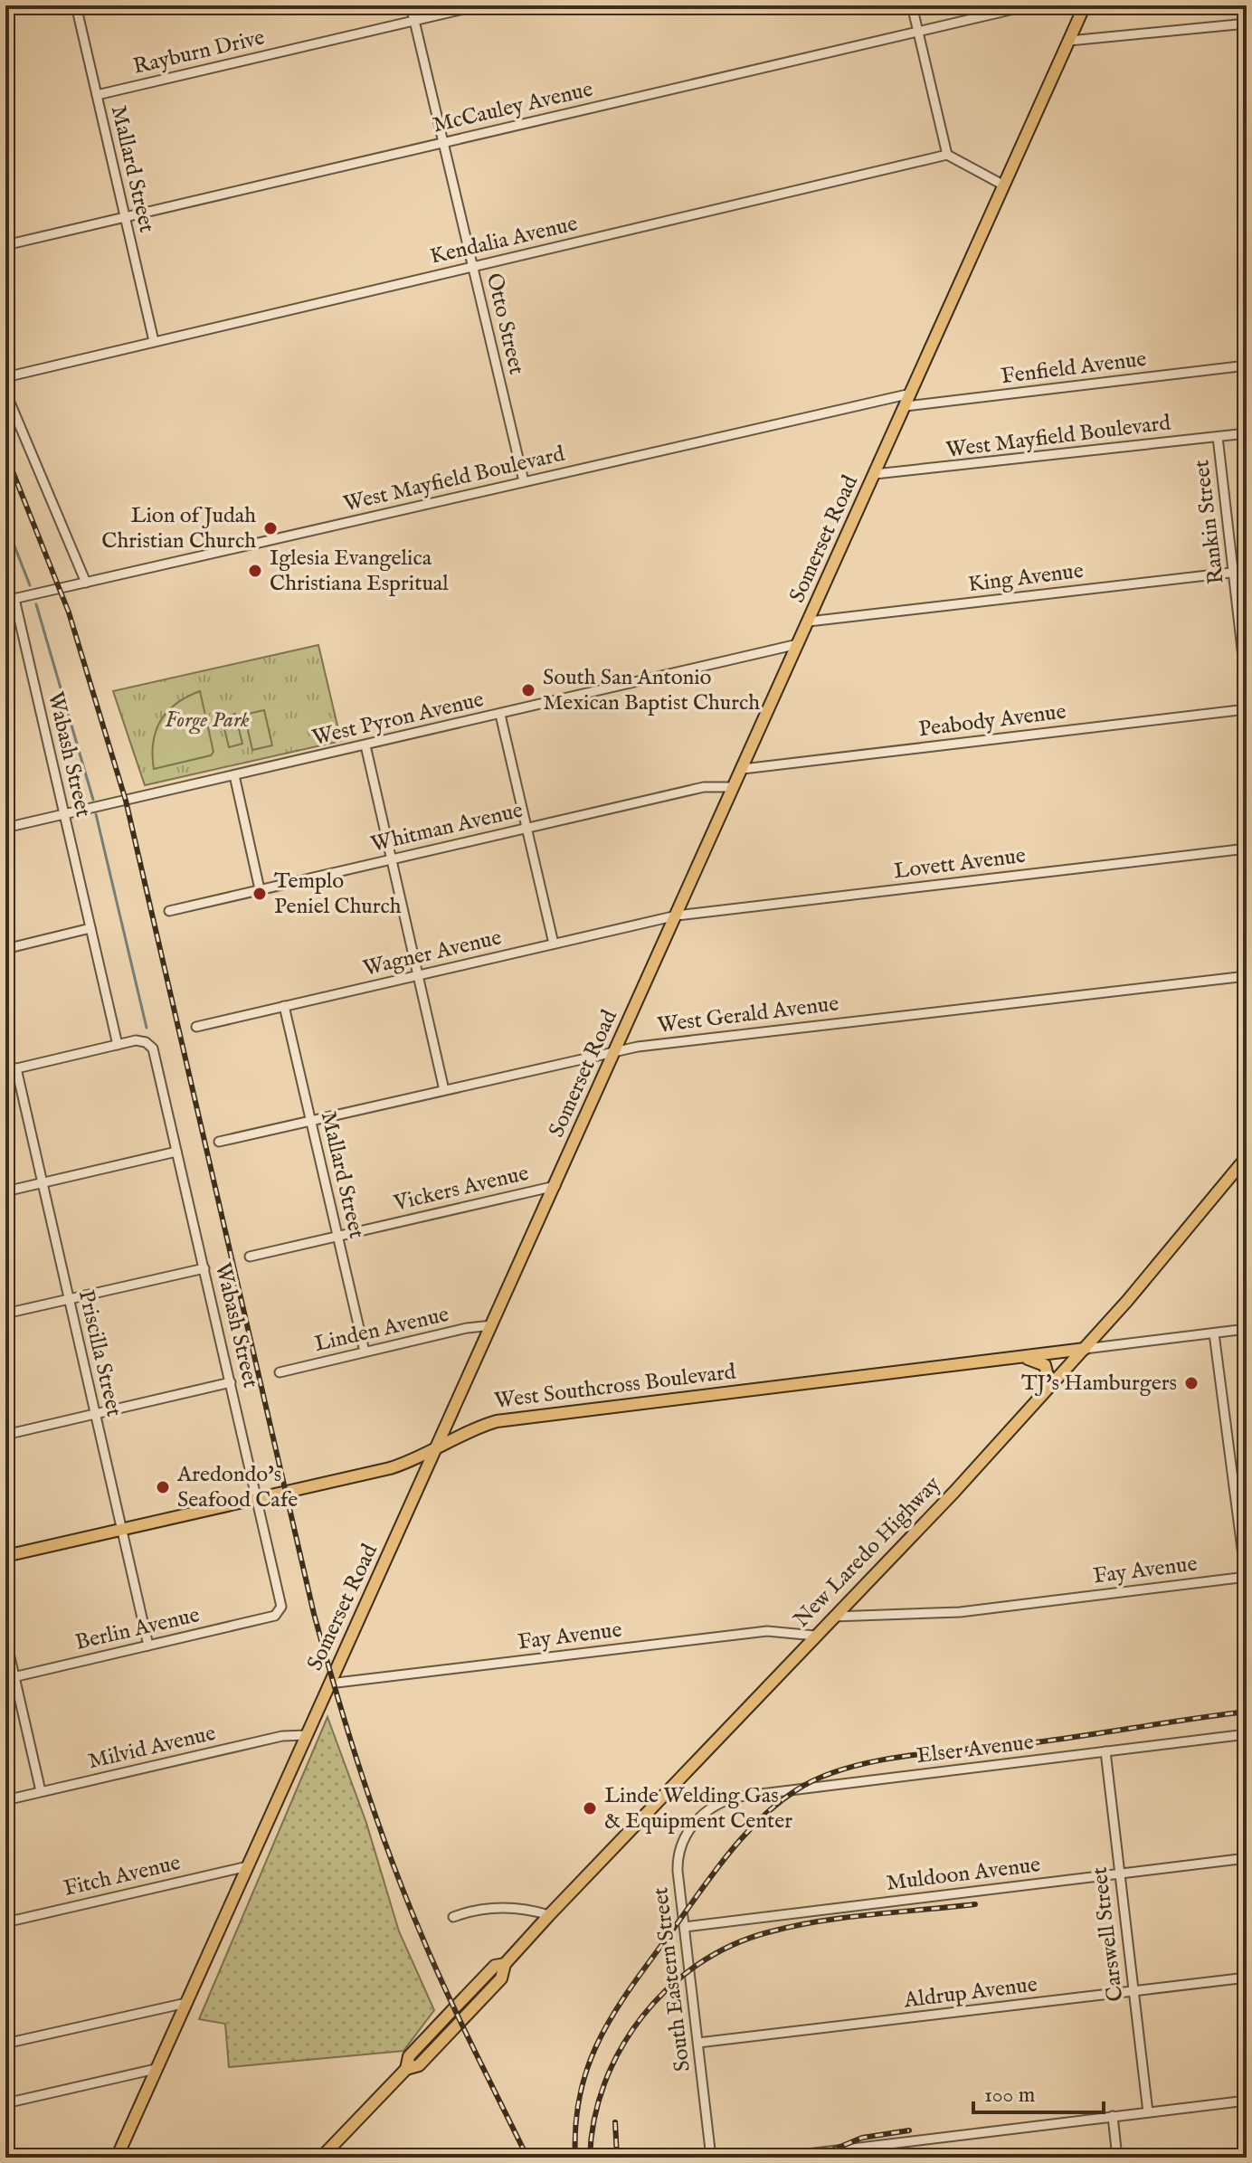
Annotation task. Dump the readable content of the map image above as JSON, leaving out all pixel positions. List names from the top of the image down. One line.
{"streets":{"main road":["Somerset Road","West Southcross Boulevard","New Laredo Highway"],"street":["Rayburn Drive","McCauley Avenue","Mallard Street","Kendalia Avenue","Otto Street","Fenfield Avenue","West Mayfield Boulevard","Rankin Street","King Avenue","West Pyron Avenue","Peabody Avenue","Wabash Street","Whitman Avenue","Lovett Avenue","Wagner Avenue","West Gerald Avenue","Vickers Avenue","Linden Avenue","Priscilla Street","Fay Avenue","Berlin Avenue","Milvid Avenue","Elser Avenue","Muldoon Avenue","Fitch Avenue","Carswell Street","South Eastern Street","Aldrup Avenue"]},"crossings":[["Rayburn Drive","Mallard Street"],["Rayburn Drive","Otto Street"],["McCauley Avenue","Mallard Street"],["McCauley Avenue","Otto Street"],["Mallard Street","Kendalia Avenue"],["Mallard Street","Wagner Avenue"],["Mallard Street","West Gerald Avenue"],["Mallard Street","Vickers Avenue"],["Mallard Street","Linden Avenue"],["Kendalia Avenue","Otto Street"],["Otto Street","West Mayfield Boulevard"],["Fenfield Avenue","Somerset Road"],["West Mayfield Boulevard","Rankin Street"],["West Mayfield Boulevard","Somerset Road"],["West Mayfield Boulevard","Wabash Street"],["Rankin Street","King Avenue"],["Somerset Road","King Avenue"],["Somerset Road","West Pyron Avenue"],["Somerset Road","Peabody Avenue"],["Somerset Road","Whitman Avenue"],["Somerset Road","Lovett Avenue"],["Somerset Road","Wagner Avenue"],["Somerset Road","West Gerald Avenue"],["Somerset Road","Vickers Avenue"],["Somerset Road","Linden Avenue"],["Somerset Road","West Southcross Boulevard"],["Somerset Road","Fay Avenue"],["Somerset Road","Milvid Avenue"],["Somerset Road","Fitch Avenue"],["West Pyron Avenue","Wabash Street"],["Wabash Street","West Southcross Boulevard"],["Wabash Street","Berlin Avenue"],["Lovett Avenue","Wagner Avenue"],["Priscilla Street","West Southcross Boulevard"],["Priscilla Street","Berlin Avenue"],["West Southcross Boulevard","New Laredo Highway"],["New Laredo Highway","Fay Avenue"],["Elser Avenue","Carswell Street"],["Elser Avenue","South Eastern Street"],["Muldoon Avenue","Carswell Street"],["Muldoon Avenue","South Eastern Street"],["Carswell Street","Aldrup Avenue"],["South Eastern Street","Aldrup Avenue"]],"parks":["Forge Park"],"places":["Lion of Judah Christian Church","Iglesia Evangelica Christiana Espritual","South San Antonio Mexican Baptist Church","Templo Peniel Church","TJ's Hamburgers","Aredondo's Seafood Cafe","Linde Welding Gas & Equipment Center"],"scale_bar":"100 m"}
